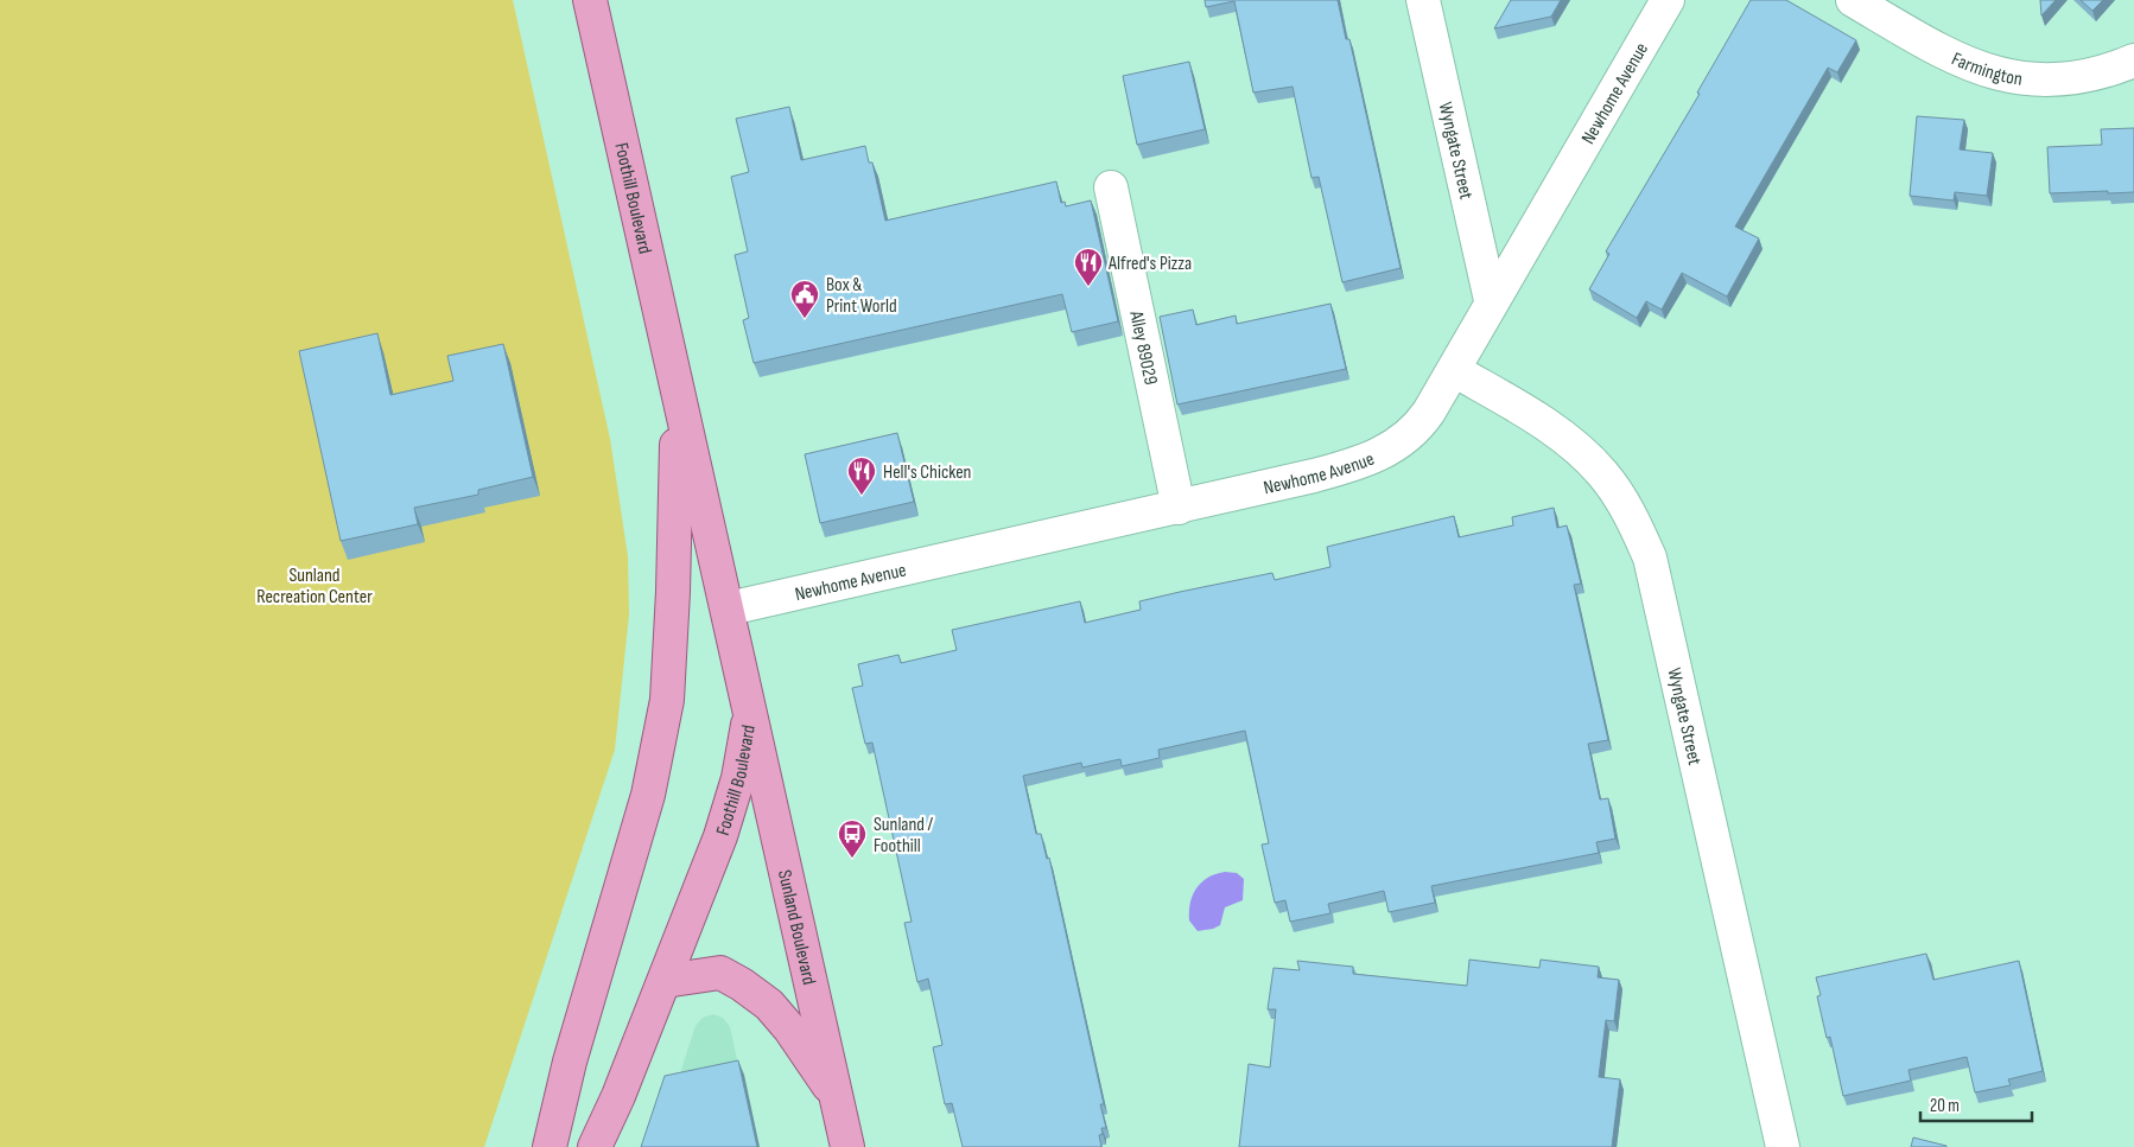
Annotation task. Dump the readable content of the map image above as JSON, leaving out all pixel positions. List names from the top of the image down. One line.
{"streets":{"main road":["Foothill Boulevard","Sunland Boulevard"],"street":["Farmington","Newhome Avenue","Wyngate Street","Alley 89029"]},"crossings":[["Newhome Avenue","Wyngate Street"],["Newhome Avenue","Foothill Boulevard"],["Newhome Avenue","Alley 89029"],["Foothill Boulevard","Sunland Boulevard"]],"parks":["Sunland Recreation Center"],"places":{"restaurant":["Alfred's Pizza","Hell's Chicken"],"public building":["Box & Print World"],"bus stop":["Sunland / Foothill"]},"scale_bar":"20 m"}
